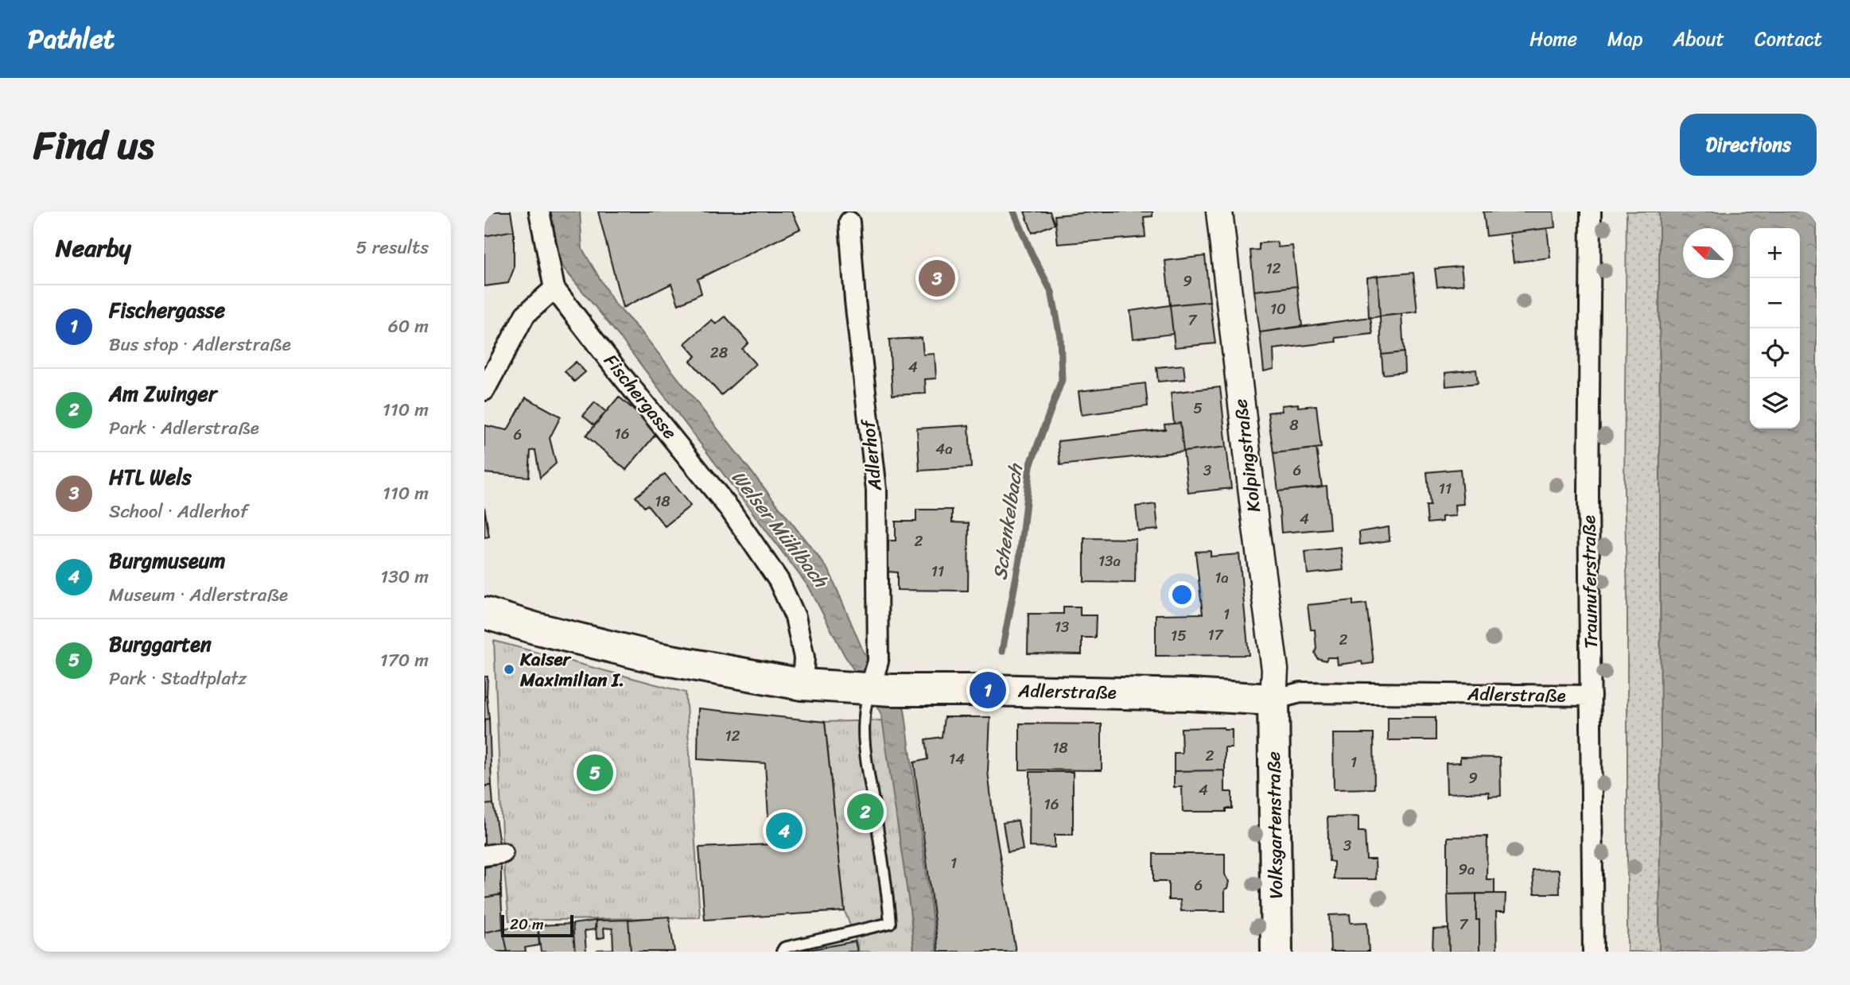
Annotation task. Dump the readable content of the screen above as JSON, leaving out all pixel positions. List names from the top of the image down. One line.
{"streets":{"main road":["Adlerstraße","Volksgartenstraße"],"street":["Fischergasse","Adlerhof","Kolpingstraße","Traunuferstraße"]},"crossings":[["Fischergasse","Adlerstraße"],["Adlerhof","Adlerstraße"],["Kolpingstraße","Adlerstraße"],["Kolpingstraße","Volksgartenstraße"],["Traunuferstraße","Adlerstraße"],["Adlerstraße","Volksgartenstraße"]],"water":["Schenkelbach","Welser Mühlbach"],"places":["Kaiser Maximilian I."],"house_numbers":["12","9","10","7","28","4","5","8","16","6","4a","3","6","11","18","4","2","13a","11","1a","1","13","17","15","2","12","18","2","14","1","9","4","16","3","1","9a","6","7"],"scale_bar":"20 m","north":"top left","page":{"header":"Pathlet","nav":["Home","Map","About","Contact"],"title":"Find us","buttons":"Directions","heading":["Nearby","5 results"],"map_buttons":["+","−"],"pins":["3","1","5","2","4"],"list":[{"mark":"1","name":"Fischergasse","note":"Bus stop · Adlerstraße","value":"60 m"},{"mark":"2","name":"Am Zwinger","note":"Park · Adlerstraße","value":"110 m"},{"mark":"3","name":"HTL Wels","note":"School · Adlerhof","value":"110 m"},{"mark":"4","name":"Burgmuseum","note":"Museum · Adlerstraße","value":"130 m"},{"mark":"5","name":"Burggarten","note":"Park · Stadtplatz","value":"170 m"}],"scale":"20 m"}}
